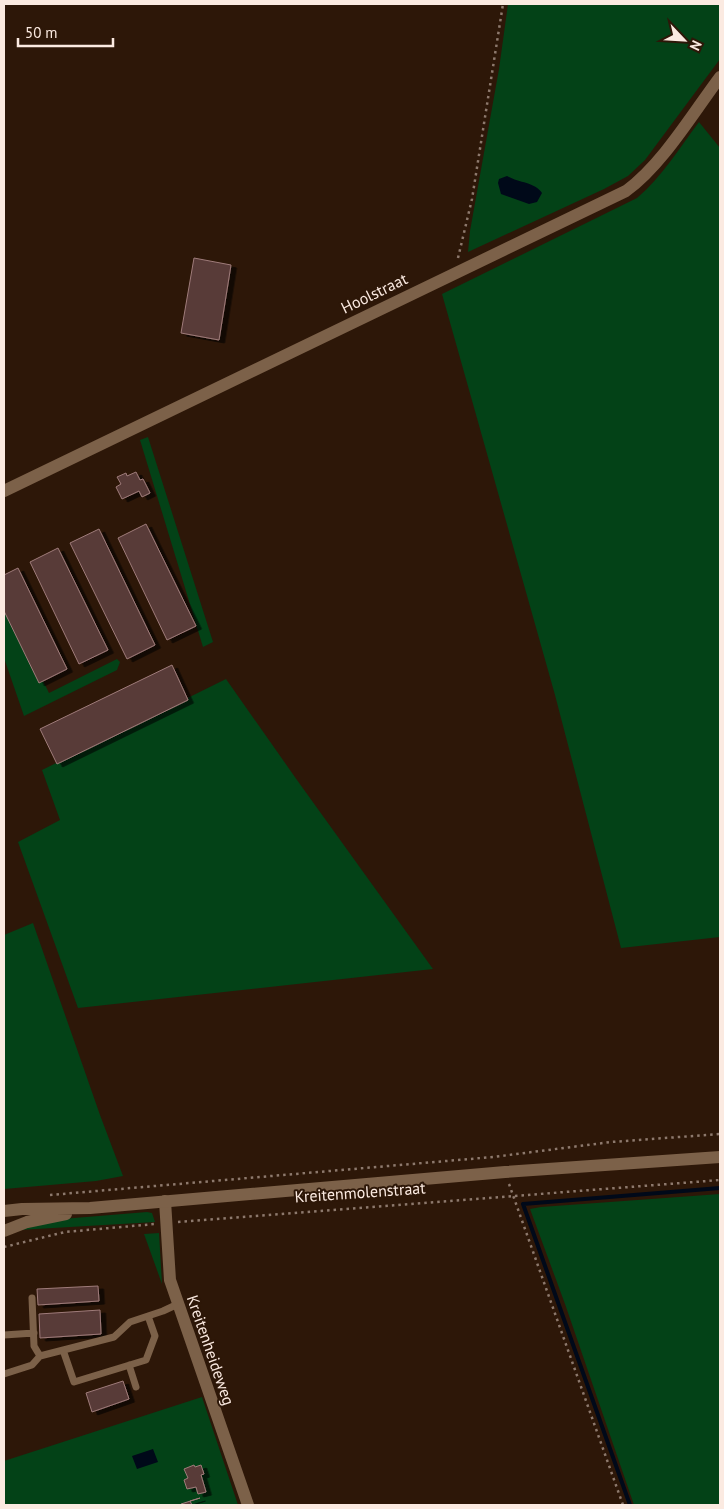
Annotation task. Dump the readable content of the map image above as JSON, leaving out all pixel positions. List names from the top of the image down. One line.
{"streets":{"street":["Hoolstraat","Kreitenmolenstraat","Kreitenheideweg"]},"crossings":[["Kreitenmolenstraat","Kreitenheideweg"]],"scale_bar":"50 m","north":"bottom right"}
